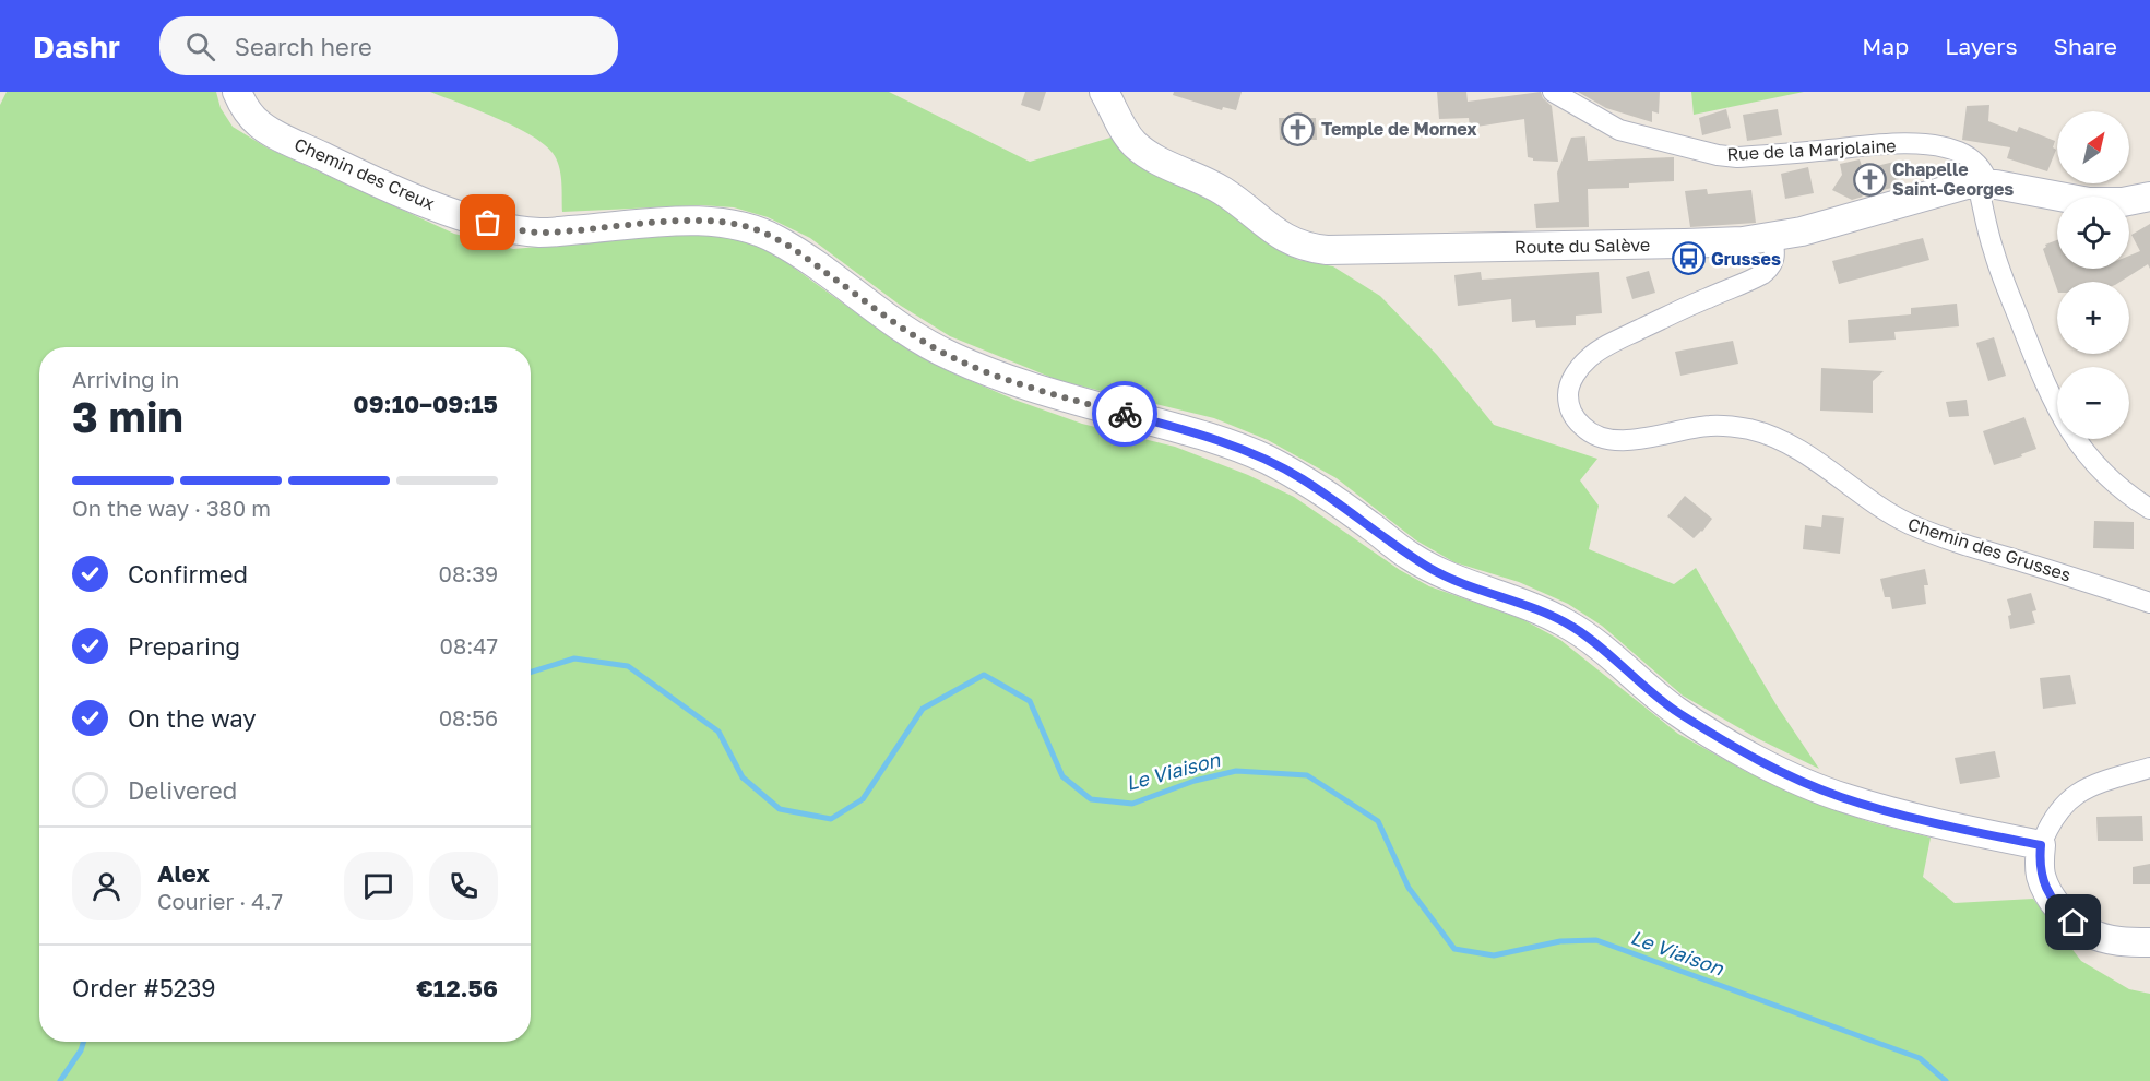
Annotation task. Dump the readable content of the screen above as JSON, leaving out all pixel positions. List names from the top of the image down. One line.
{"streets":{"street":["Rue de la Marjolaine","Chemin des Creux","Route du Salève","Chemin des Grusses"]},"crossings":[["Rue de la Marjolaine","Route du Salève"],["Route du Salève","Chemin des Grusses"]],"water":["Le Viaison"],"places":{"church":["Temple de Mornex","Chapelle Saint-Georges"],"bus stop":["Grusses"]},"north":"top right","page":{"header":"Dashr","search":"Search here","nav":["Map","Layers","Share"],"map_buttons":["+","−"],"heading":["3 min","Arriving in","09:10–09:15"],"panel":["Alex","Courier · 4.7","Order #5239","€12.56"],"bar":"On the way · 380 m","list":[["Confirmed","08:39"],["Preparing","08:47"],["On the way","08:56"],"Delivered"]}}
